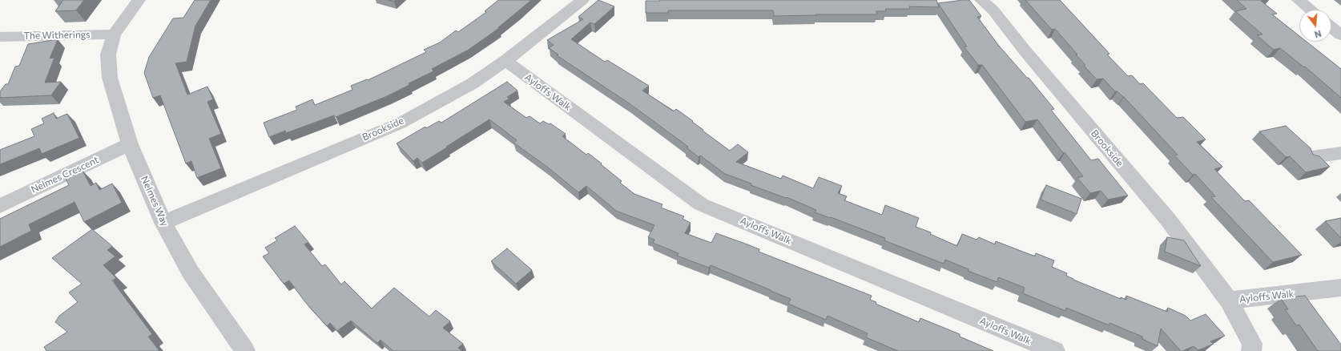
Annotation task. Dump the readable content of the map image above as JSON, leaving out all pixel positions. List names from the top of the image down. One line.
{"streets":{"street":["The Witherings","Ayloffs Walk","Brookside","Nelmes Crescent","Nelmes Way"]},"crossings":[["The Witherings","Nelmes Way"],["Ayloffs Walk","Brookside"],["Brookside","Nelmes Way"],["Nelmes Crescent","Nelmes Way"]],"north":"bottom"}
